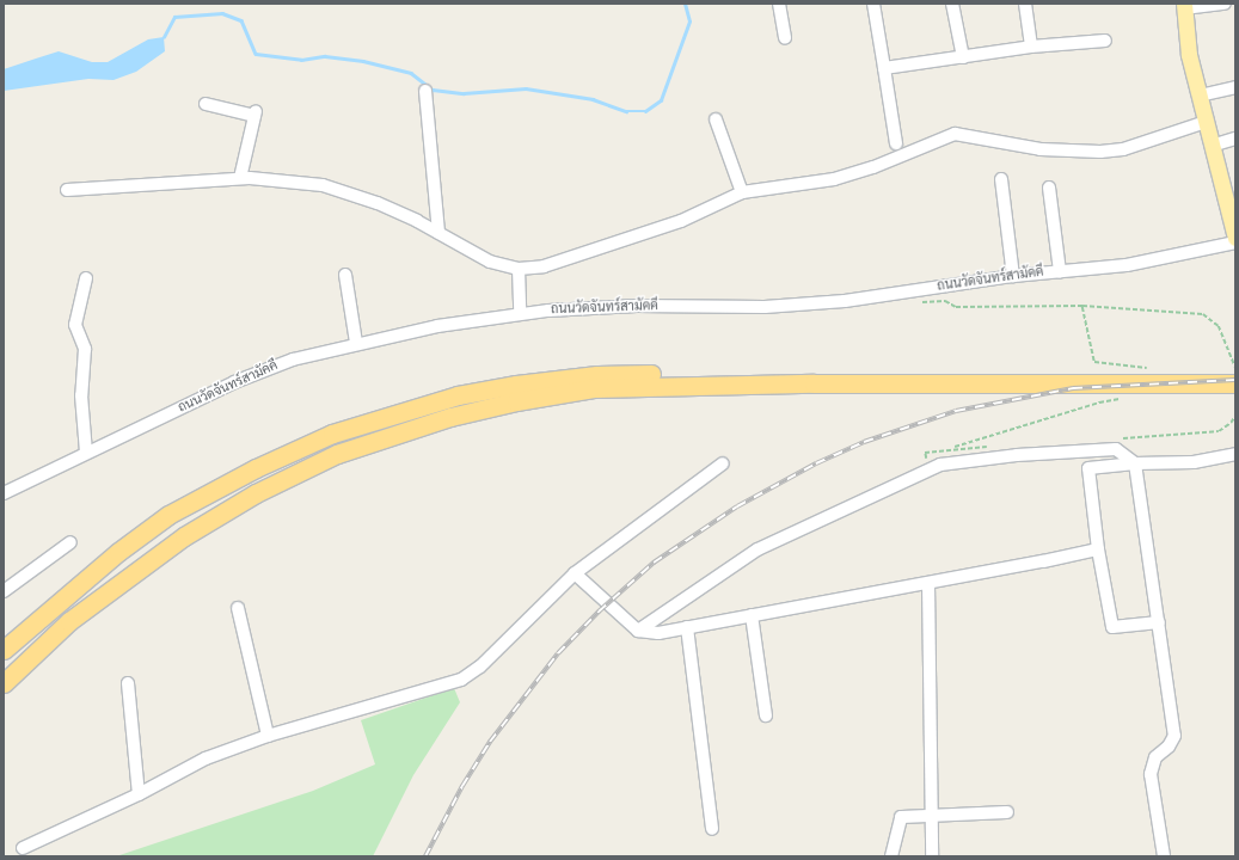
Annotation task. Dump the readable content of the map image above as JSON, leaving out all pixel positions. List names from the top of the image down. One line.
{"streets":{"street":["ถนนวัดจันทร์สามัคคี"]}}
